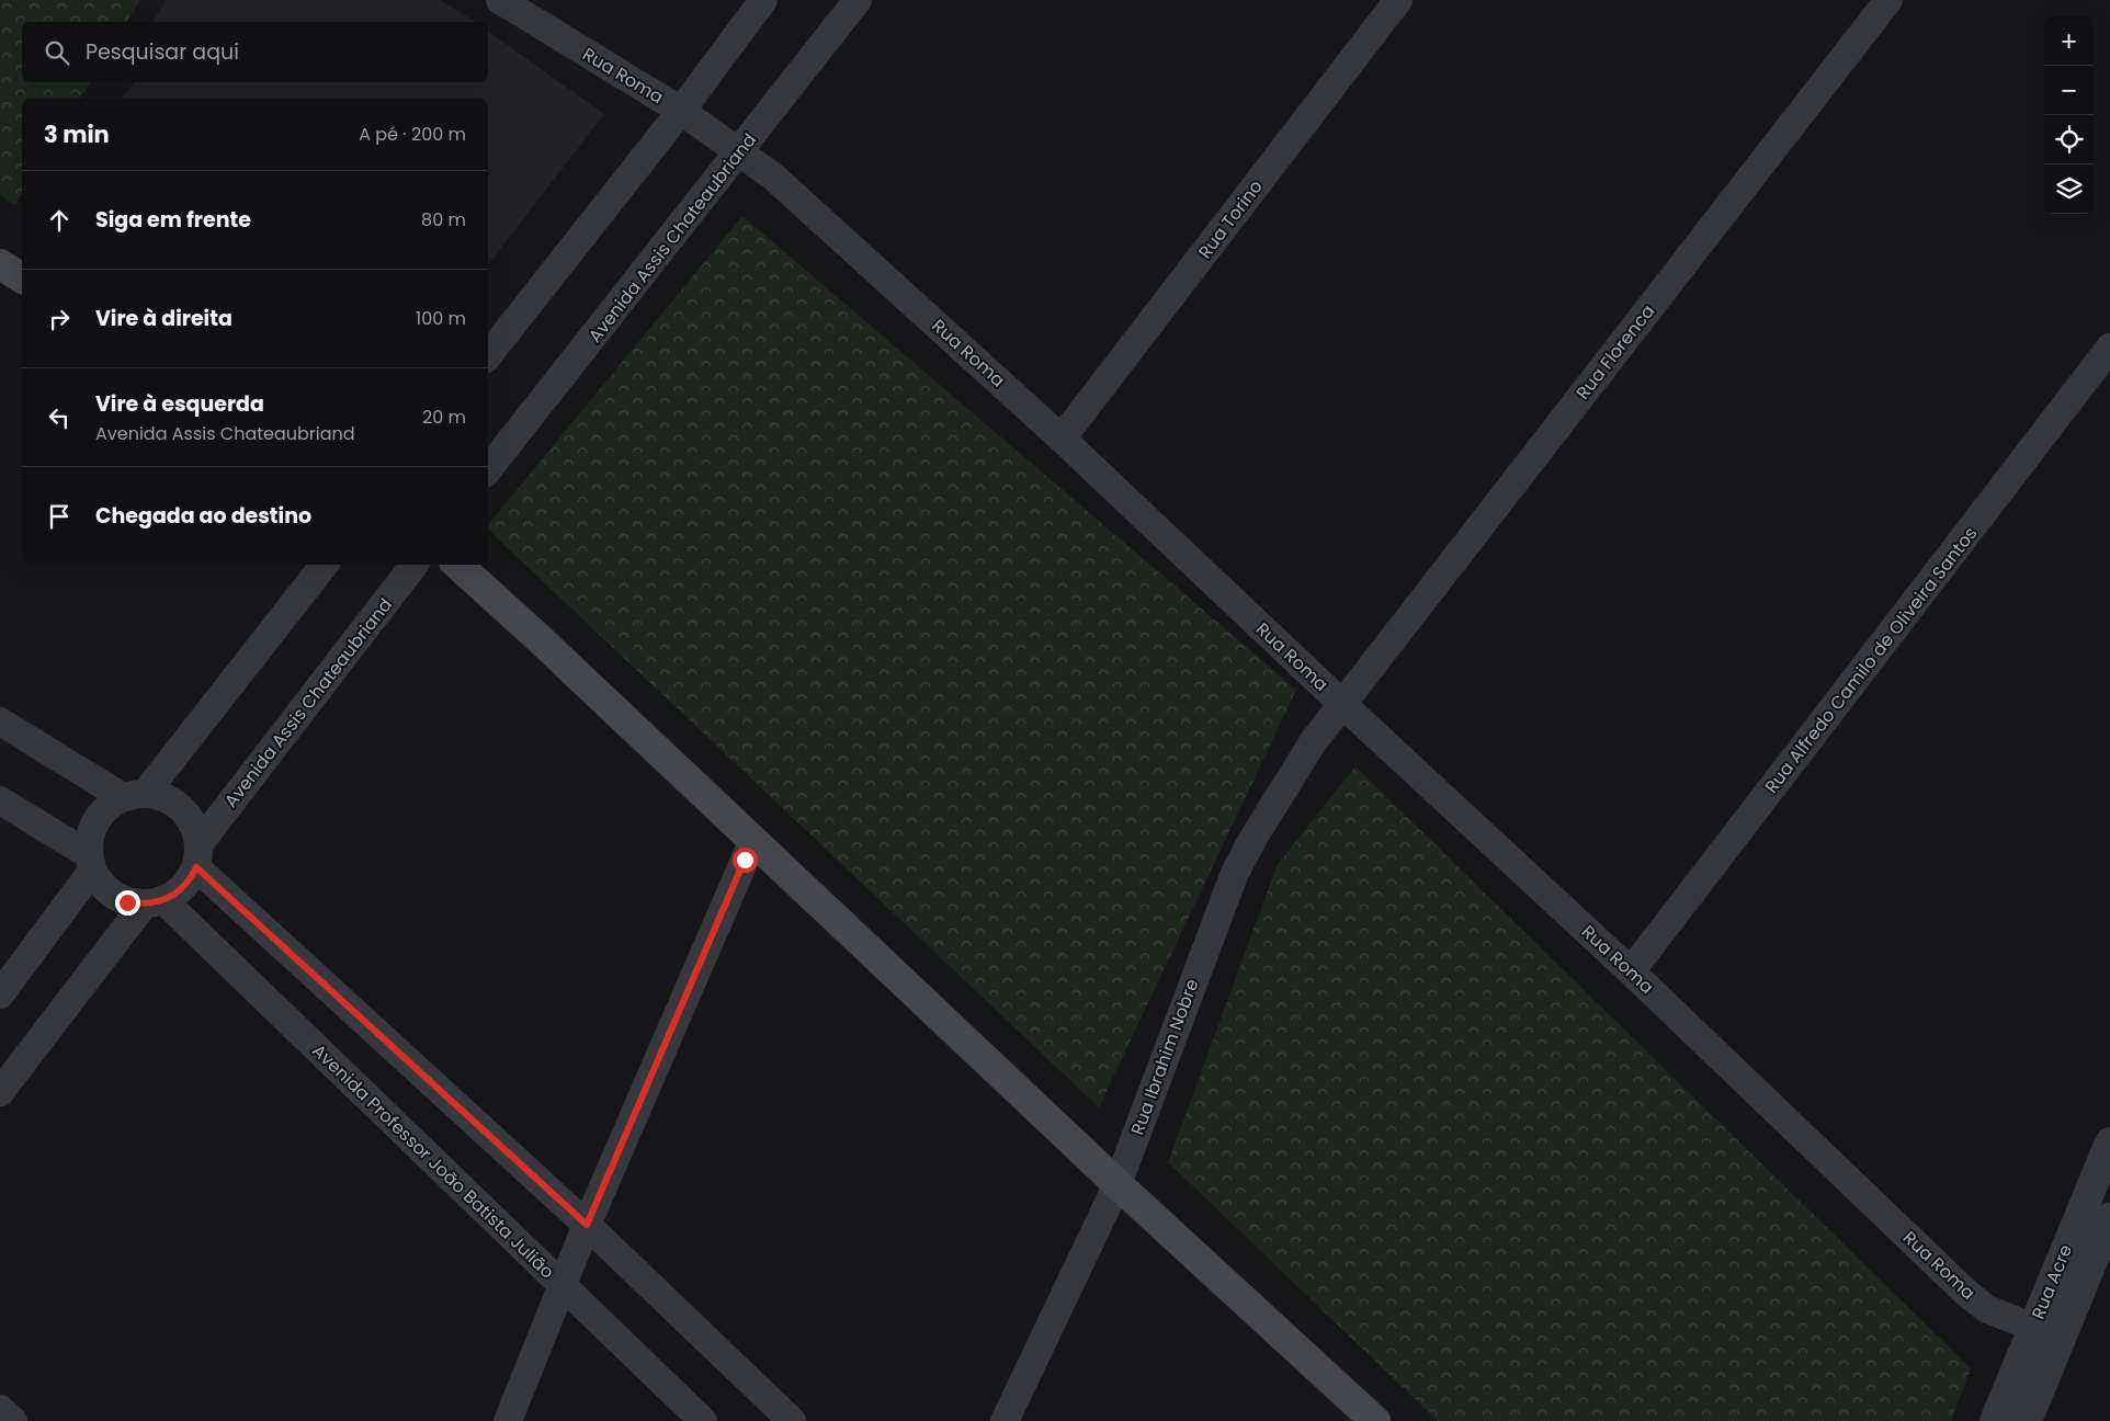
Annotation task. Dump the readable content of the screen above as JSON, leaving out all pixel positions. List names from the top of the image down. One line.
{"streets":{"street":["Rua Roma","Rua Torino","Avenida Assis Chateaubriand","Rua Florenca","Rua Alfredo Camilo de Oliveira Santos","Rua Ibrahim Nobre","Avenida Professor João Batista Julião","Rua Acre"]},"crossings":[["Rua Roma","Rua Torino"],["Rua Roma","Avenida Assis Chateaubriand"],["Rua Roma","Rua Florenca"],["Rua Roma","Rua Alfredo Camilo de Oliveira Santos"],["Rua Roma","Rua Ibrahim Nobre"],["Rua Roma","Rua Acre"],["Avenida Assis Chateaubriand","Avenida Professor João Batista Julião"],["Rua Florenca","Rua Ibrahim Nobre"]],"page":{"map_buttons":["+","−"],"search":"Pesquisar aqui","heading":["3 min","A pé · 200 m"],"list":[["Siga em frente","80 m"],["Vire à direita","100 m"],["Vire à esquerda","Avenida Assis Chateaubriand","20 m"],"Chegada ao destino"]}}
